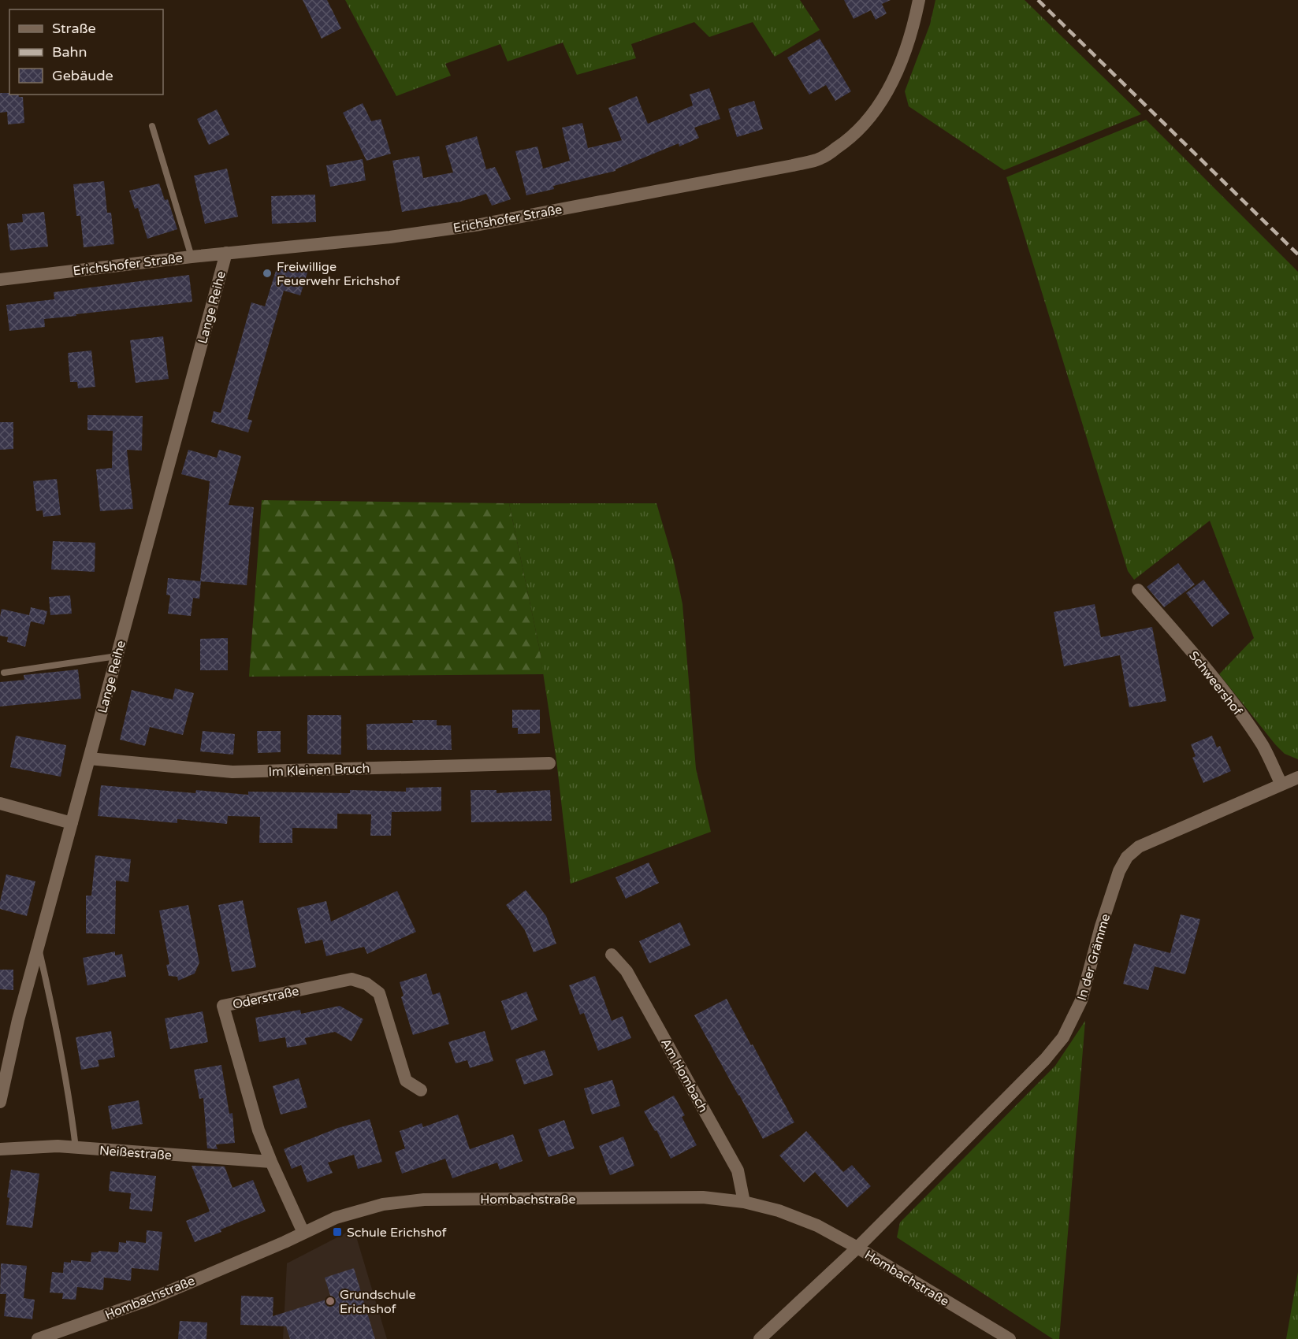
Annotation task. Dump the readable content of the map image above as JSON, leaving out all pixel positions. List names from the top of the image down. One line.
{"streets":{"street":["Erichshofer Straße","Lange Reihe","Schweershof","Im Kleinen Bruch","In der Grämme","Oderstraße","Am Hombach","Neißestraße","Hombachstraße"]},"crossings":[["Erichshofer Straße","Lange Reihe"],["Lange Reihe","Im Kleinen Bruch"],["Schweershof","In der Grämme"],["In der Grämme","Hombachstraße"],["Oderstraße","Neißestraße"],["Oderstraße","Hombachstraße"],["Am Hombach","Hombachstraße"]],"places":{"other":["Freiwillige Feuerwehr Erichshof","Grundschule Erichshof"],"transit":["Schule Erichshof"]},"legend":["Straße","Bahn","Gebäude"]}
